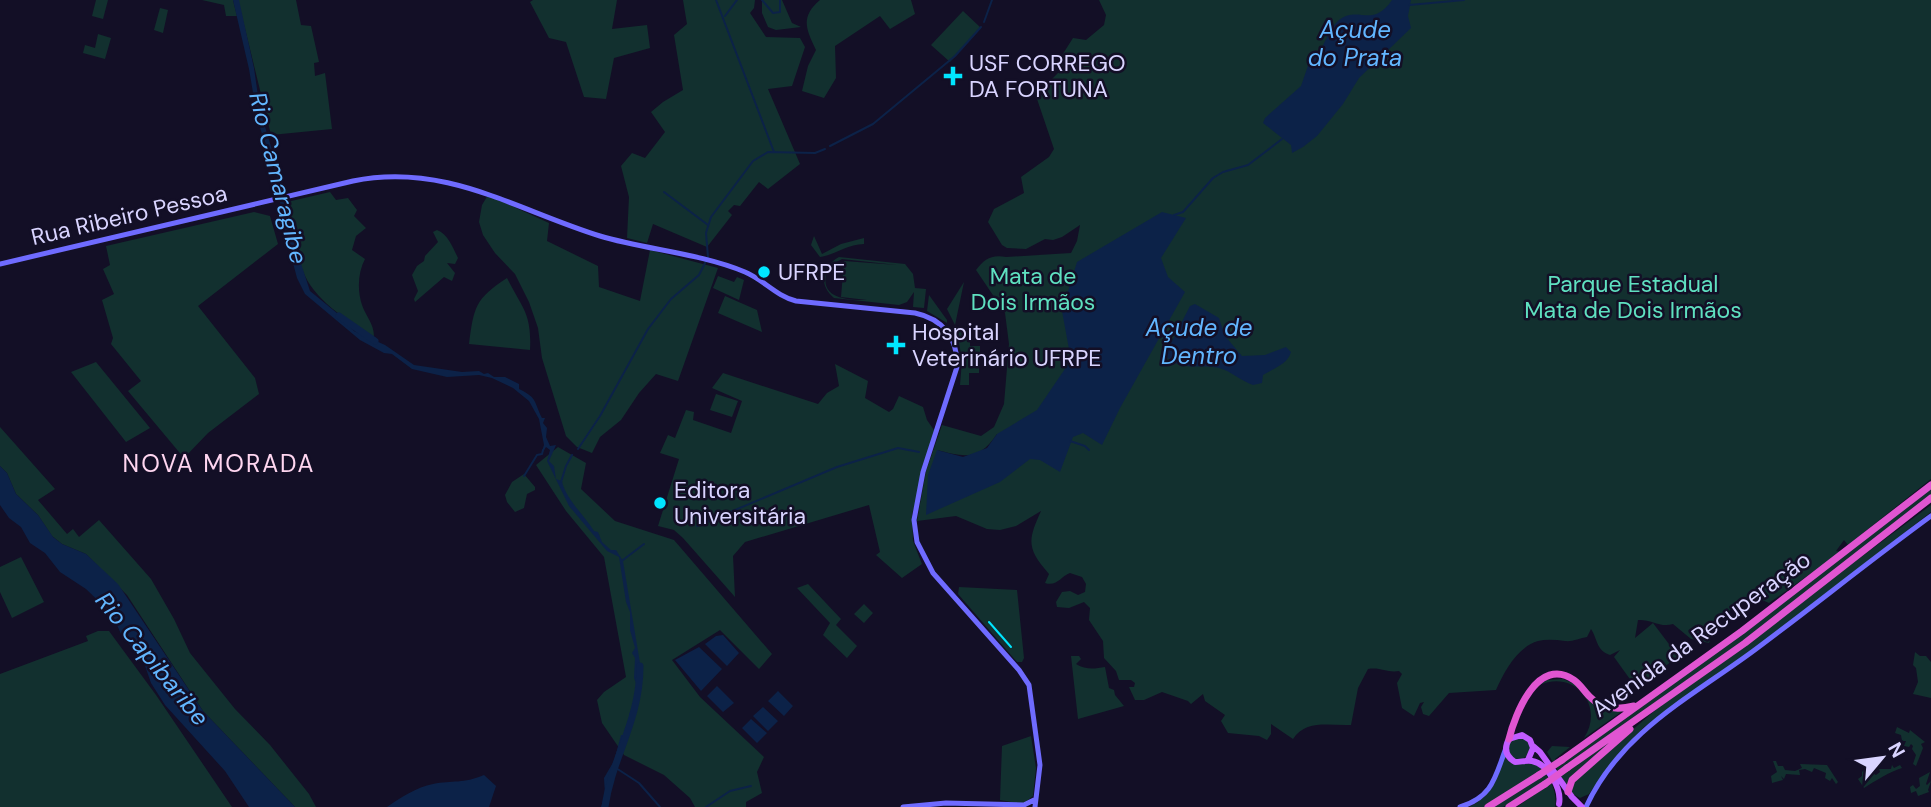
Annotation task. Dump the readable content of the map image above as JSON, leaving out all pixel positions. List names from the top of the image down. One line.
{"streets":{"highway":["Avenida da Recuperação"],"main road":["Rua Ribeiro Pessoa"]},"districts":["NOVA MORADA"],"water":["Açude do Prata","Rio Camaragibe","Açude de Dentro","Rio Capibaribe"],"parks":["Mata de Dois Irmãos","Parque Estadual Mata de Dois Irmãos"],"places":{"health":["USF CORREGO DA FORTUNA","Hospital Veterinário UFRPE"],"other":["UFRPE","Editora Universitária"]},"north":"top right"}
